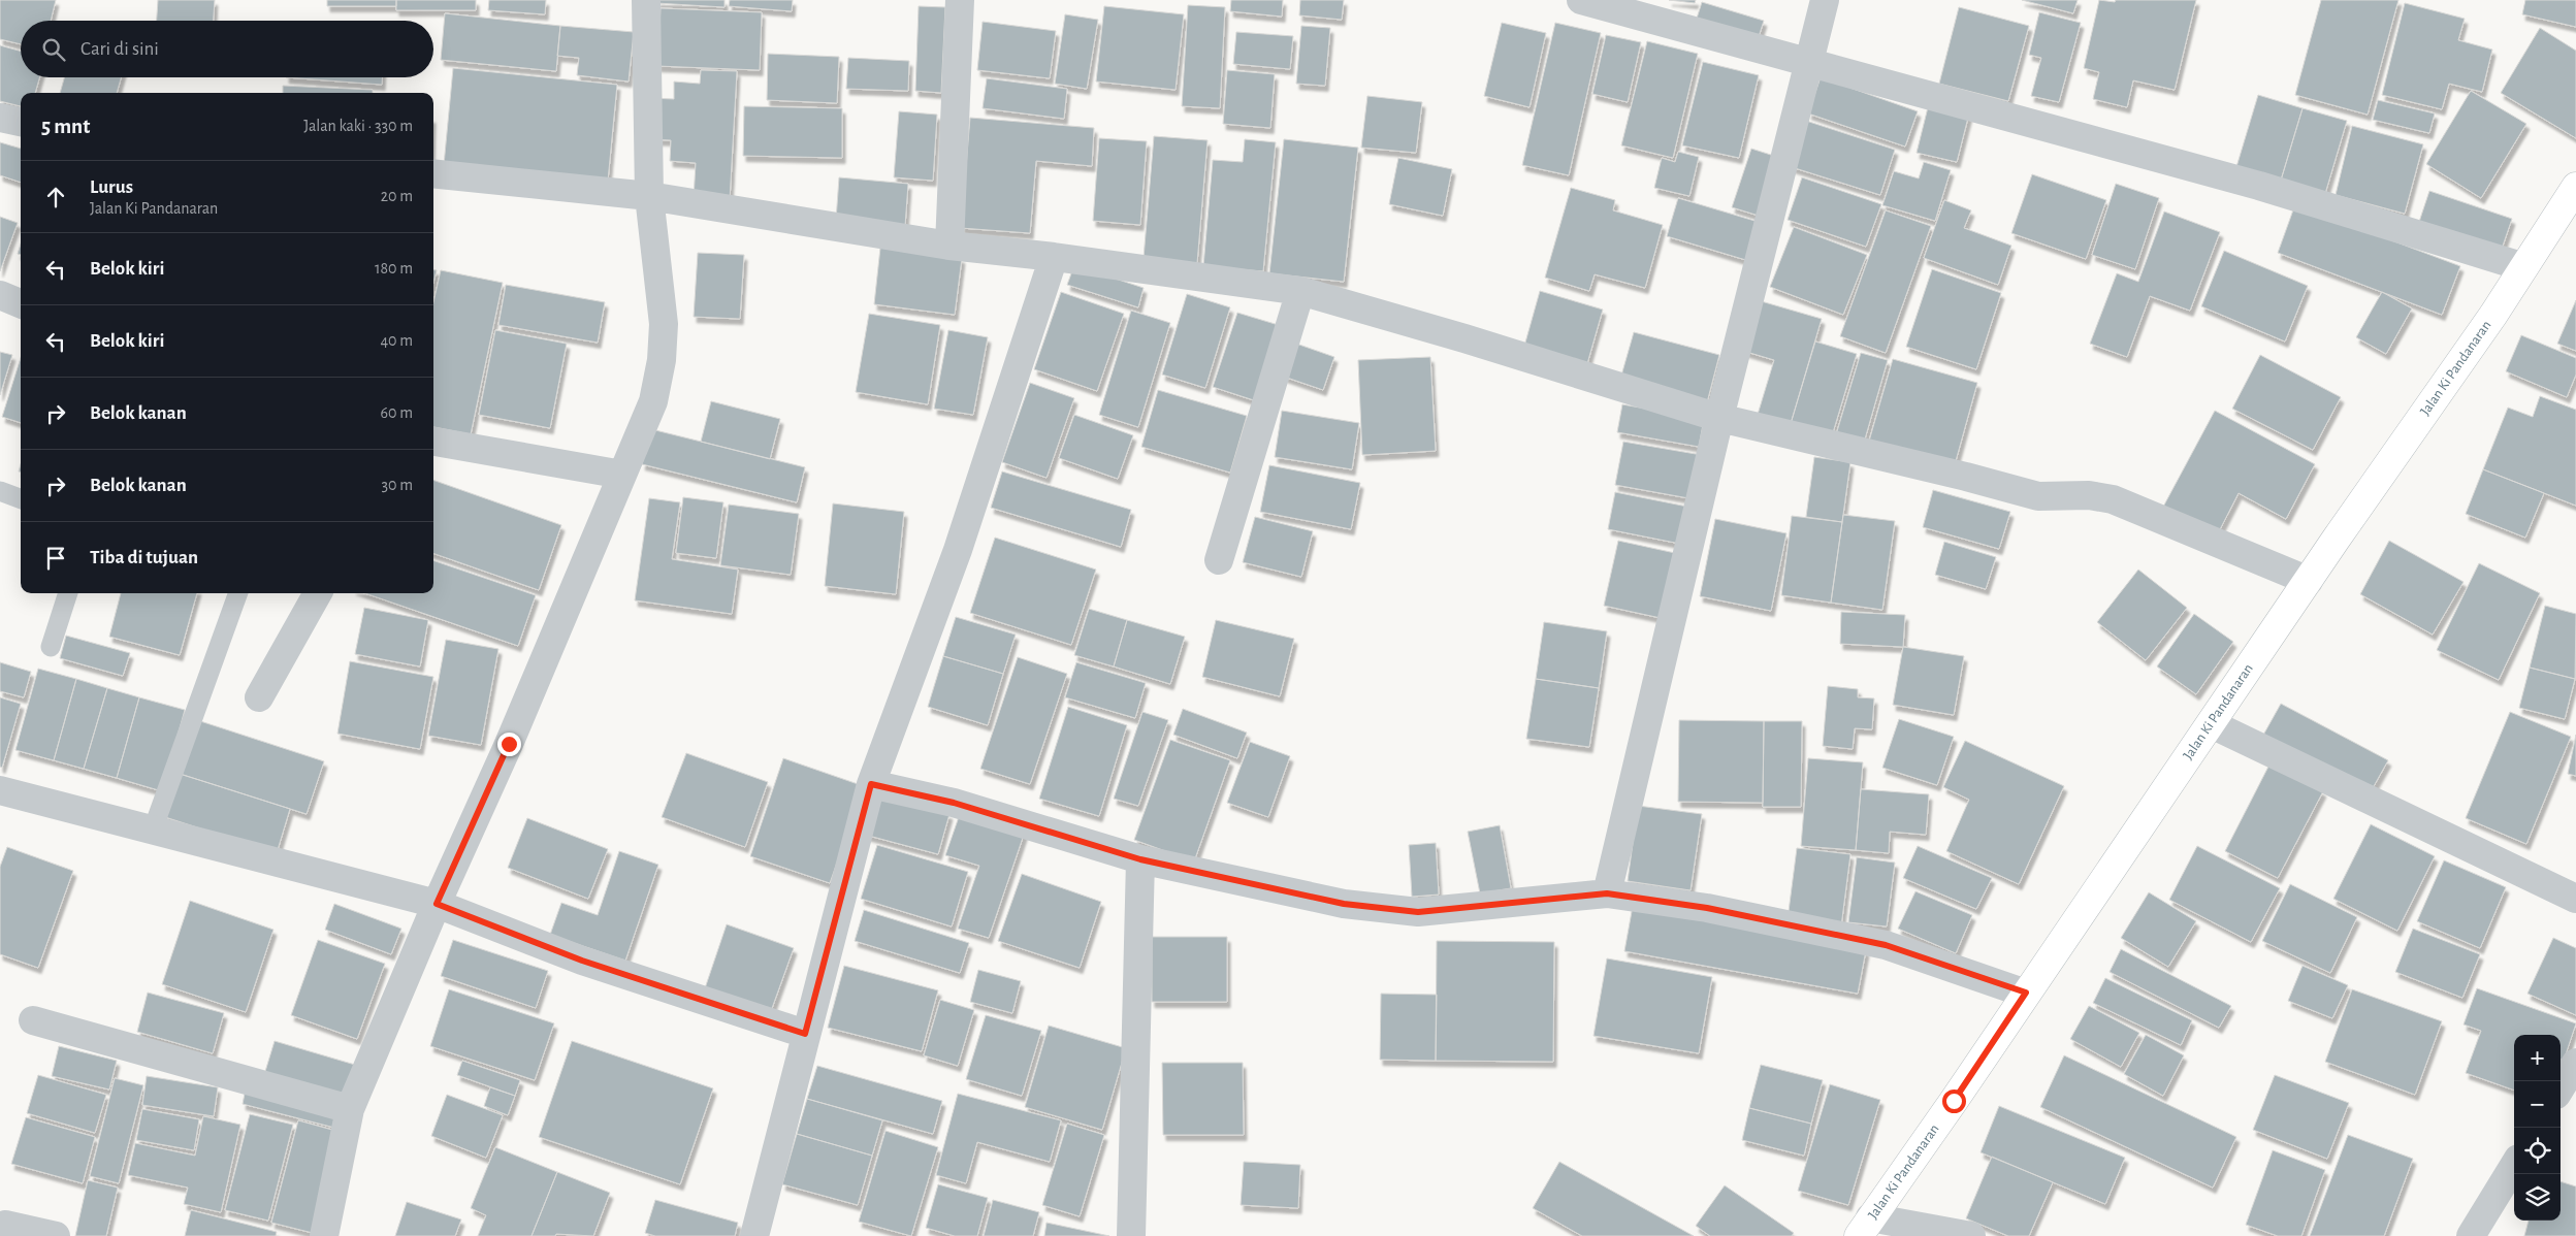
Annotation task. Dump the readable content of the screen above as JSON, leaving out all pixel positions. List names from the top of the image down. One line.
{"streets":{"main road":["Jalan Ki Pandanaran"]},"page":{"search":"Cari di sini","heading":["5 mnt","Jalan kaki · 330 m"],"list":[["Lurus","Jalan Ki Pandanaran","20 m"],["Belok kiri","180 m"],["Belok kiri","40 m"],["Belok kanan","60 m"],["Belok kanan","30 m"],"Tiba di tujuan"],"map_buttons":["+","−"]}}
